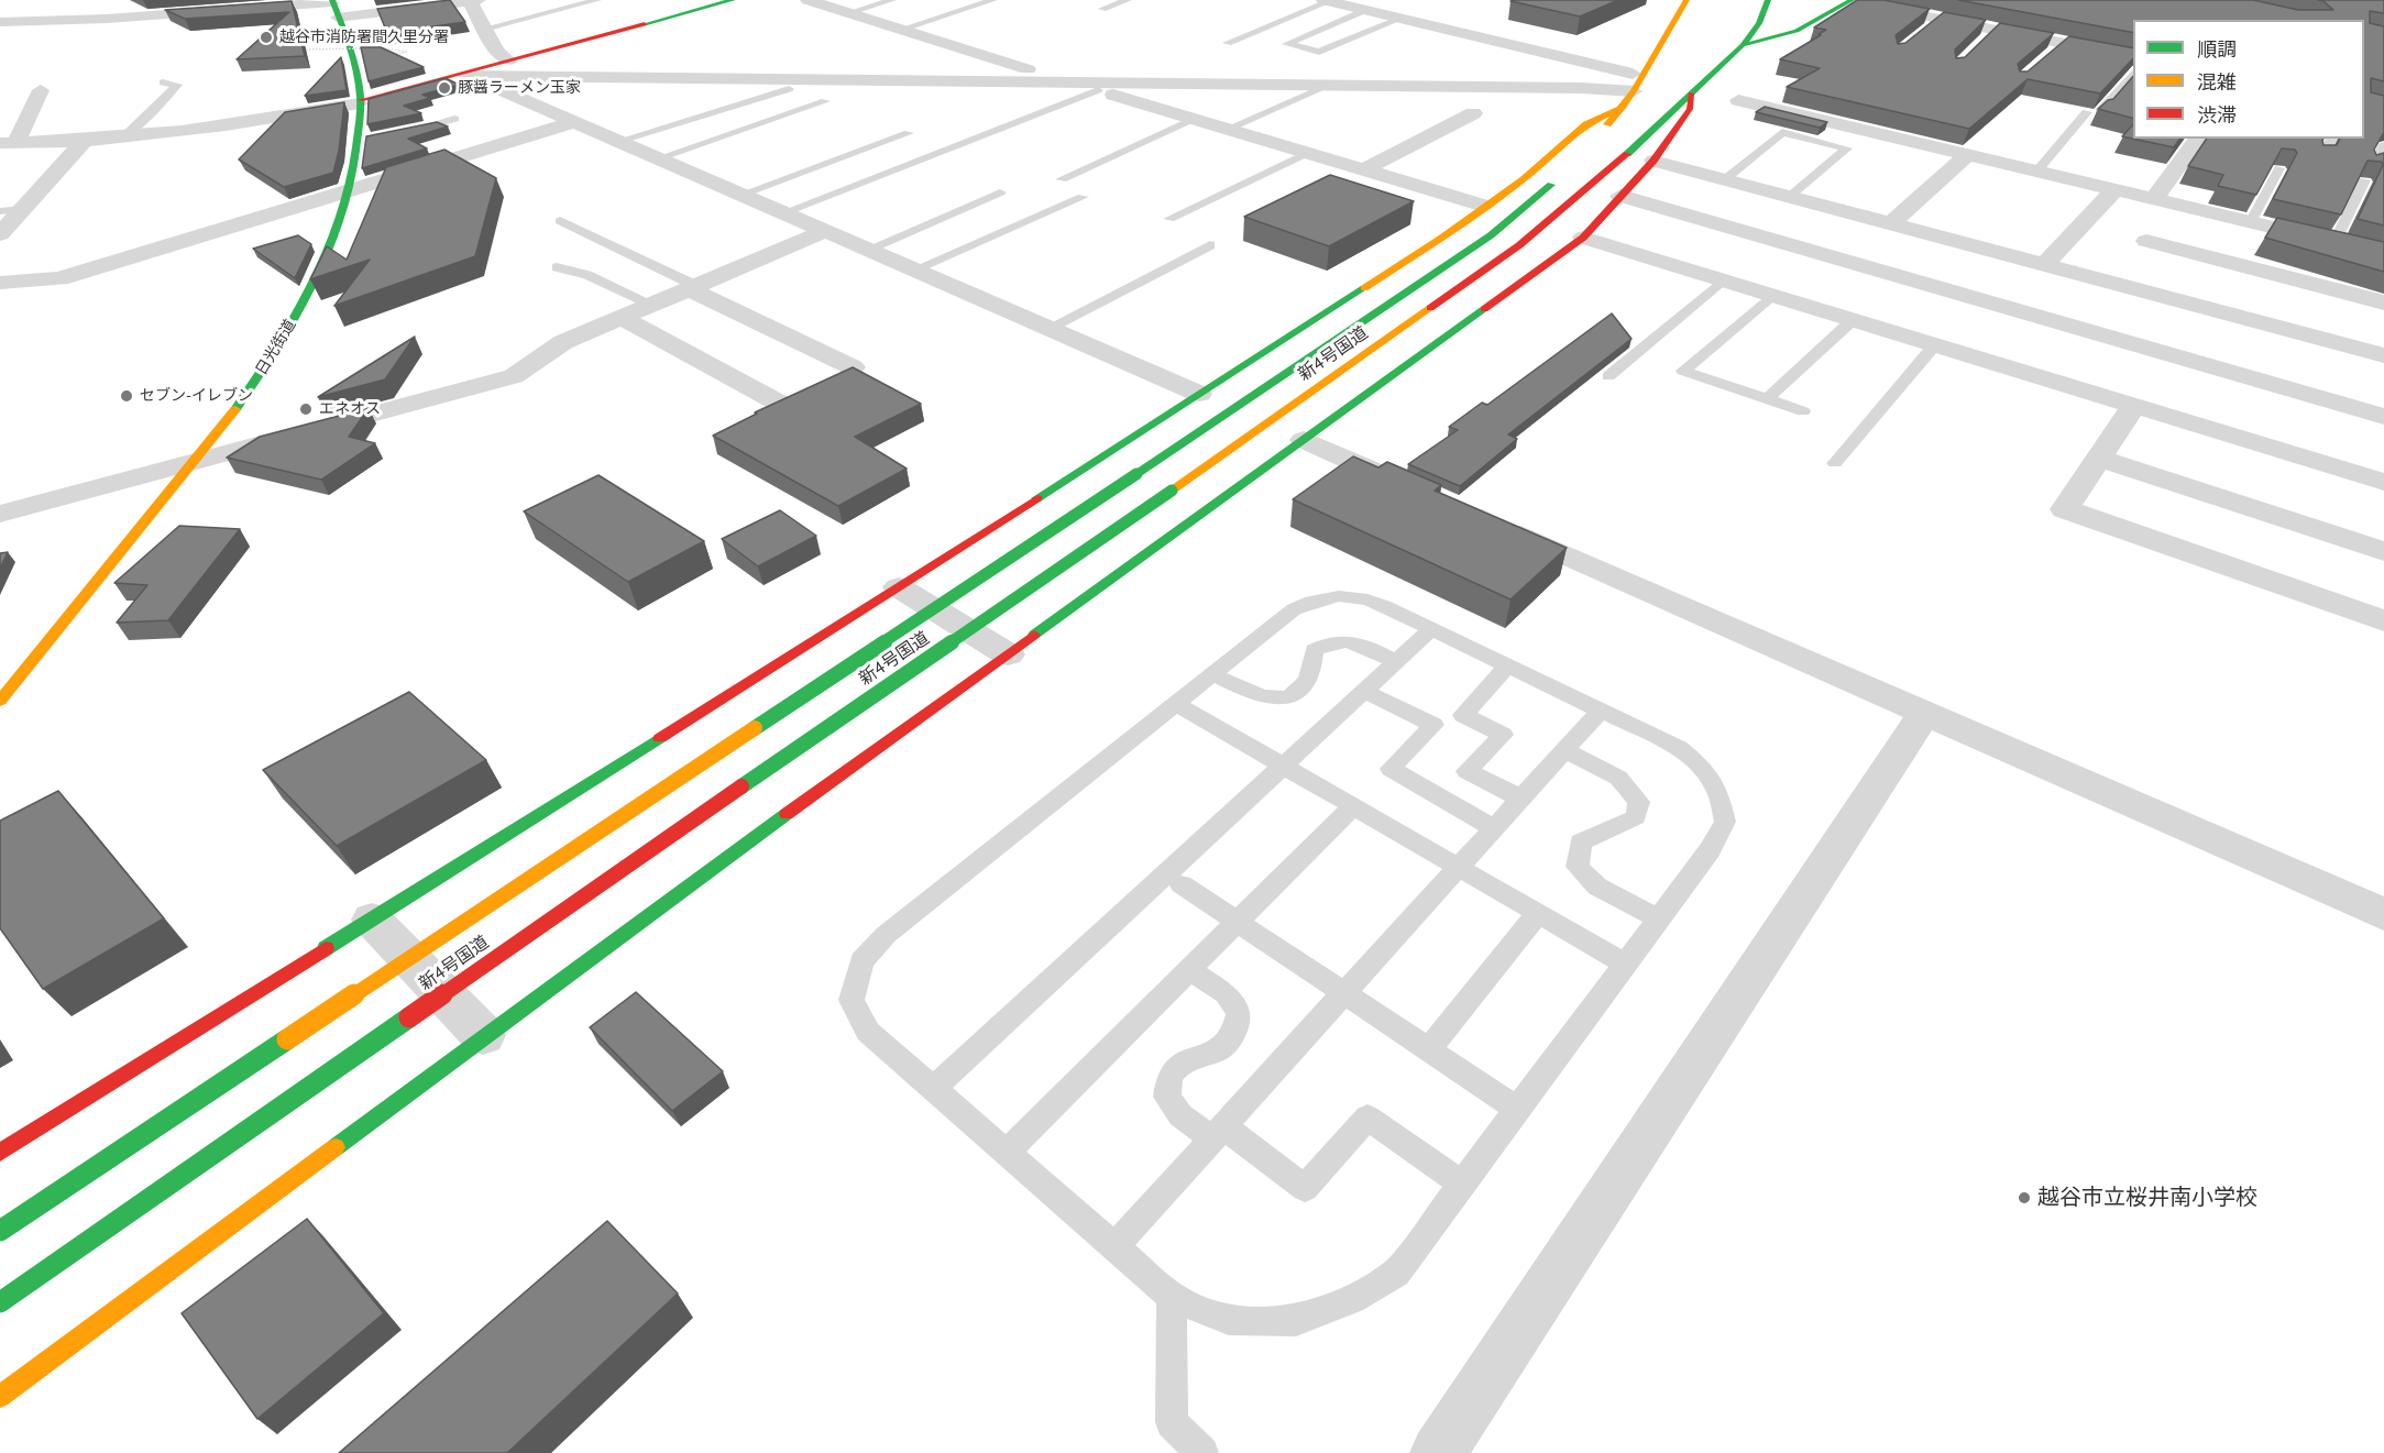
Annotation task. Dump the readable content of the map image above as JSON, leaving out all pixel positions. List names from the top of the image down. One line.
{"streets":{"main road":["日光街道","新4号国道"]},"places":["越谷市消防署間久里分署","豚醤ラーメン玉家","セブン-イレブン","エネオス","越谷市立桜井南小学校"],"legend":["順調","混雑","渋滞"]}
